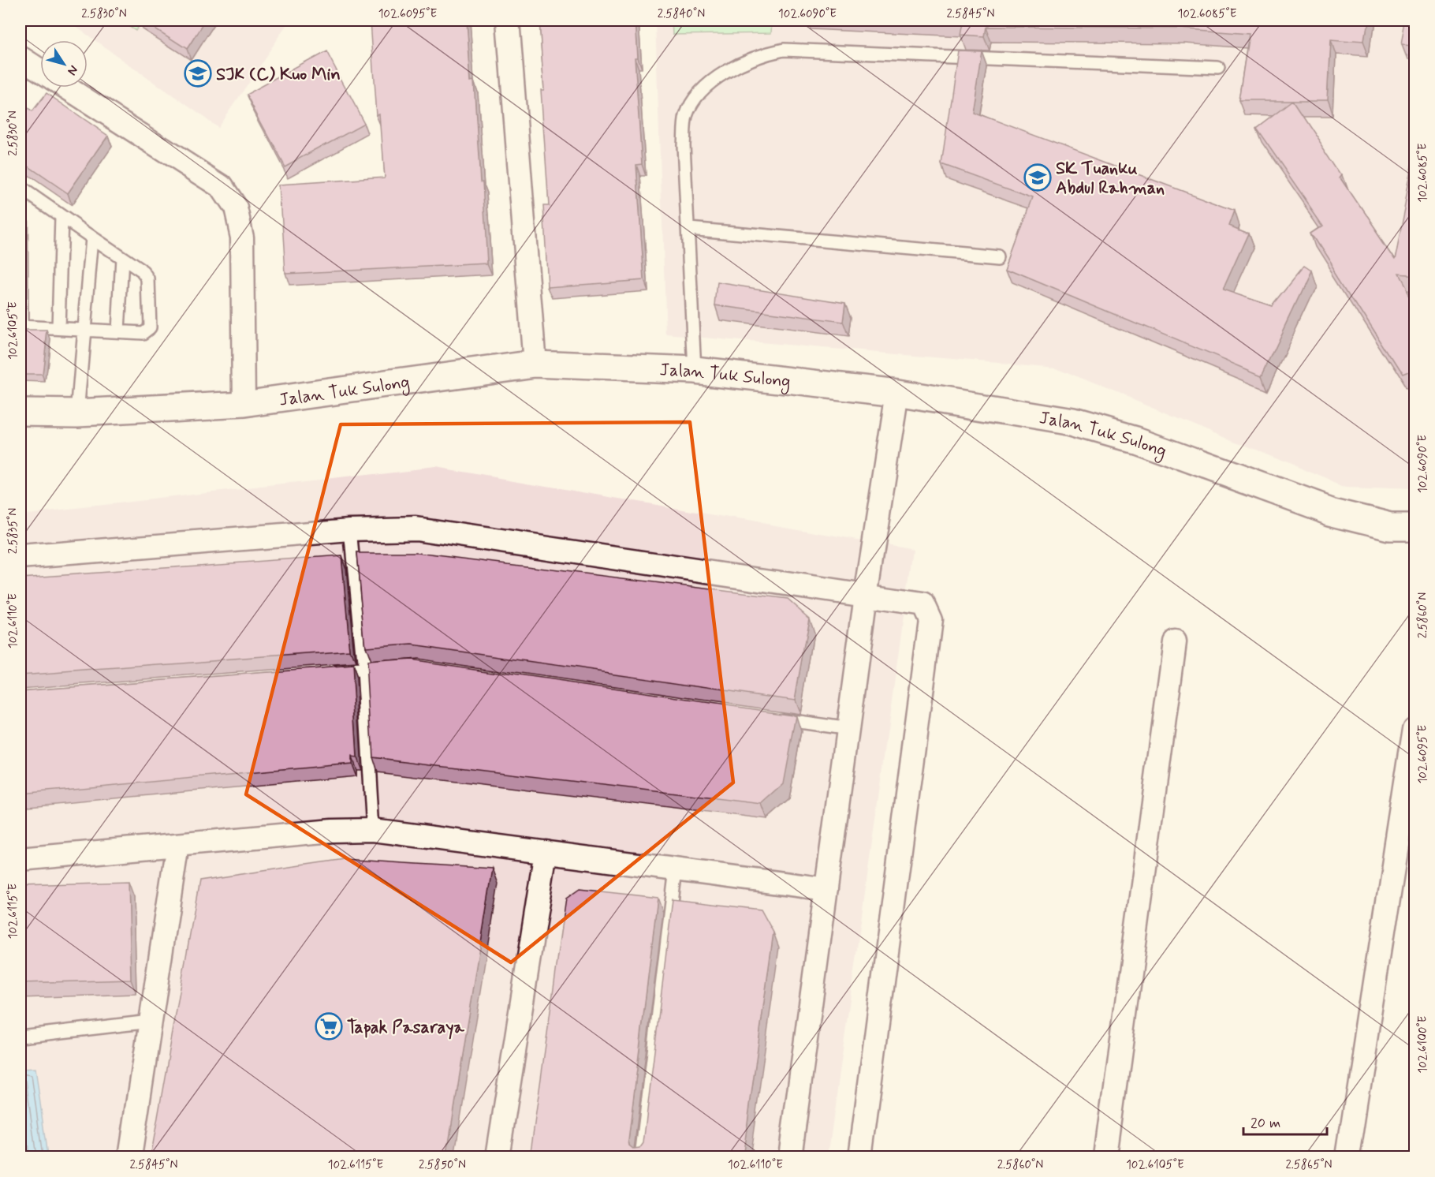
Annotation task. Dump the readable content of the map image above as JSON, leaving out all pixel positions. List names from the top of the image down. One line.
{"streets":{"street":["Jalan Tuk Sulong"]},"places":{"school or university":["SJK (C) Kuo Min","SK Tuanku Abdul Rahman"],"supermarket":["Tapak Pasaraya"]},"scale_bar":"20 m","north":"bottom right","coordinates":["2.5830°N","102.6095°E","2.5840°N","102.6090°E","2.5845°N","102.6085°E","102.6105°E","2.5835°N","2.5860°N","102.6110°E","102.6115°E","102.6100°E","2.5850°N","2.5865°N"]}
